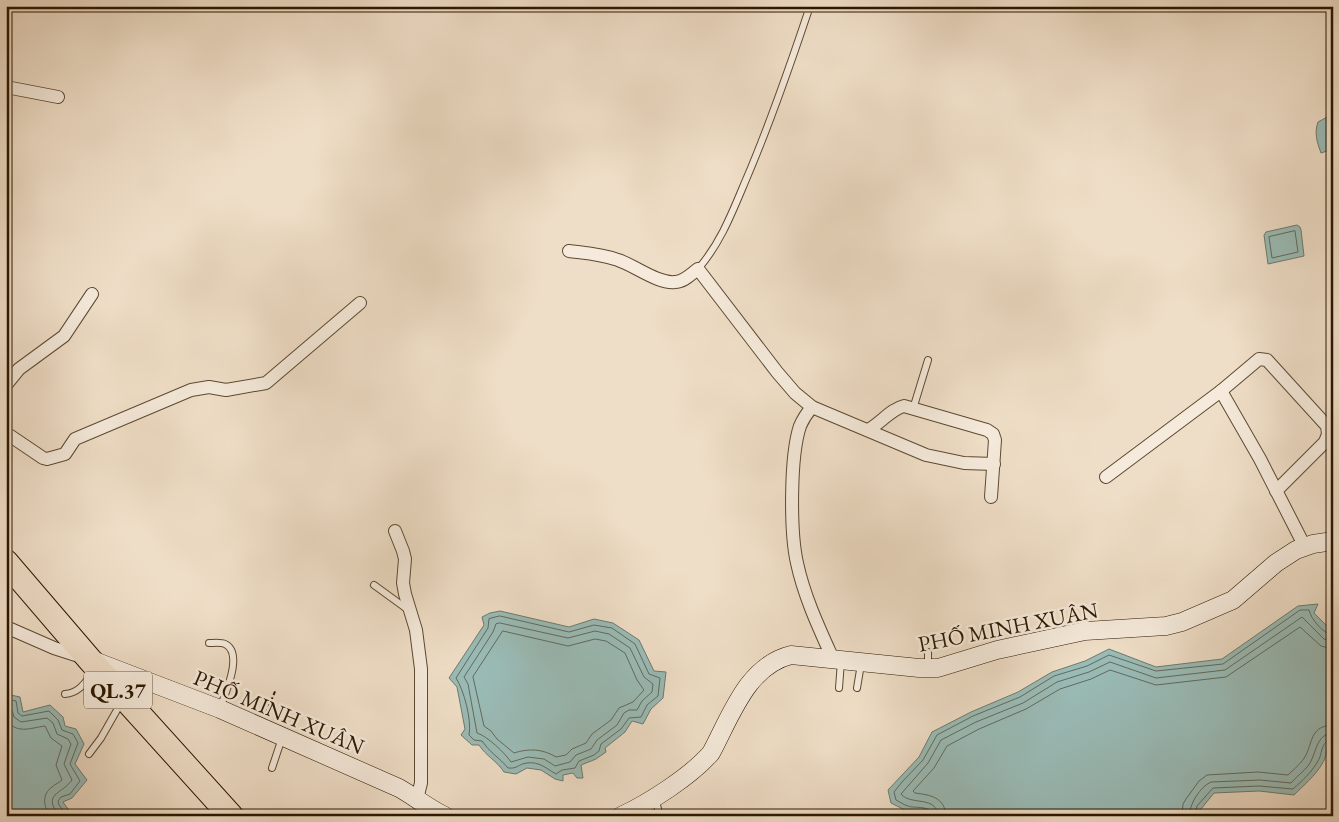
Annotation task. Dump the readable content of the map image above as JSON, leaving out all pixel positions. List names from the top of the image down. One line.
{"streets":{"highway":["QL.37"],"street":["PHỐ MINH XUÂN"]},"crossings":[["PHỐ MINH XUÂN","QL.37"]]}
